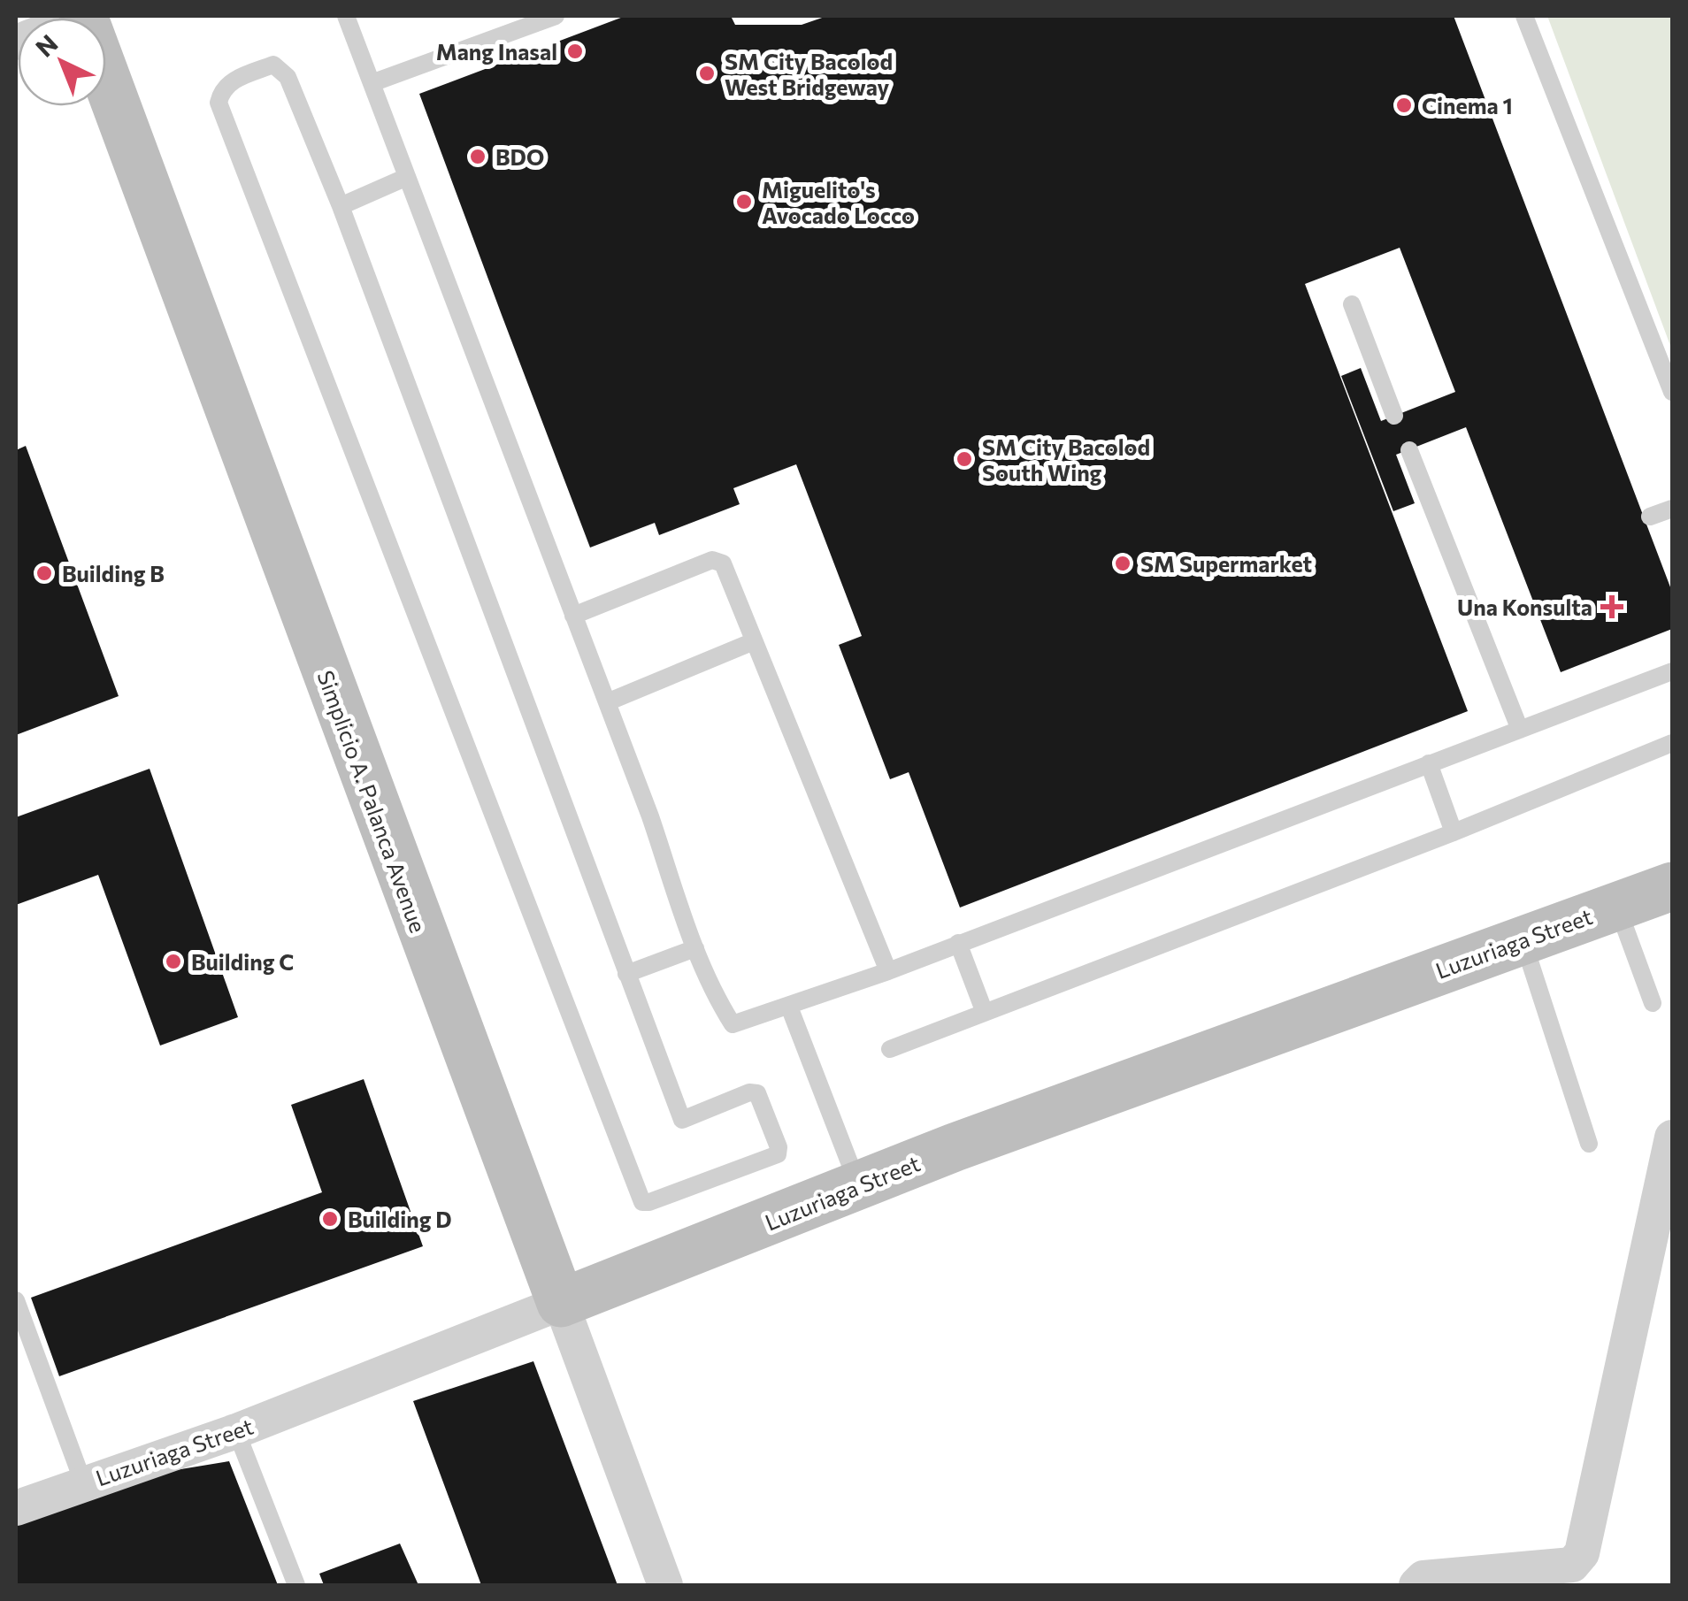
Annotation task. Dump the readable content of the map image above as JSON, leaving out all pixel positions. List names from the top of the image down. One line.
{"streets":{"street":["Simplicio A. Palanca Avenue","Luzuriaga Street"]},"crossings":[["Simplicio A. Palanca Avenue","Luzuriaga Street"]],"places":{"other":["Mang Inasal","SM City Bacolod West Bridgeway","Cinema 1","BDO","Miguelito's Avocado Locco","SM City Bacolod South Wing","SM Supermarket","Building B","Building C","Building D"],"health":["Una Konsulta"]},"north":"top left"}
